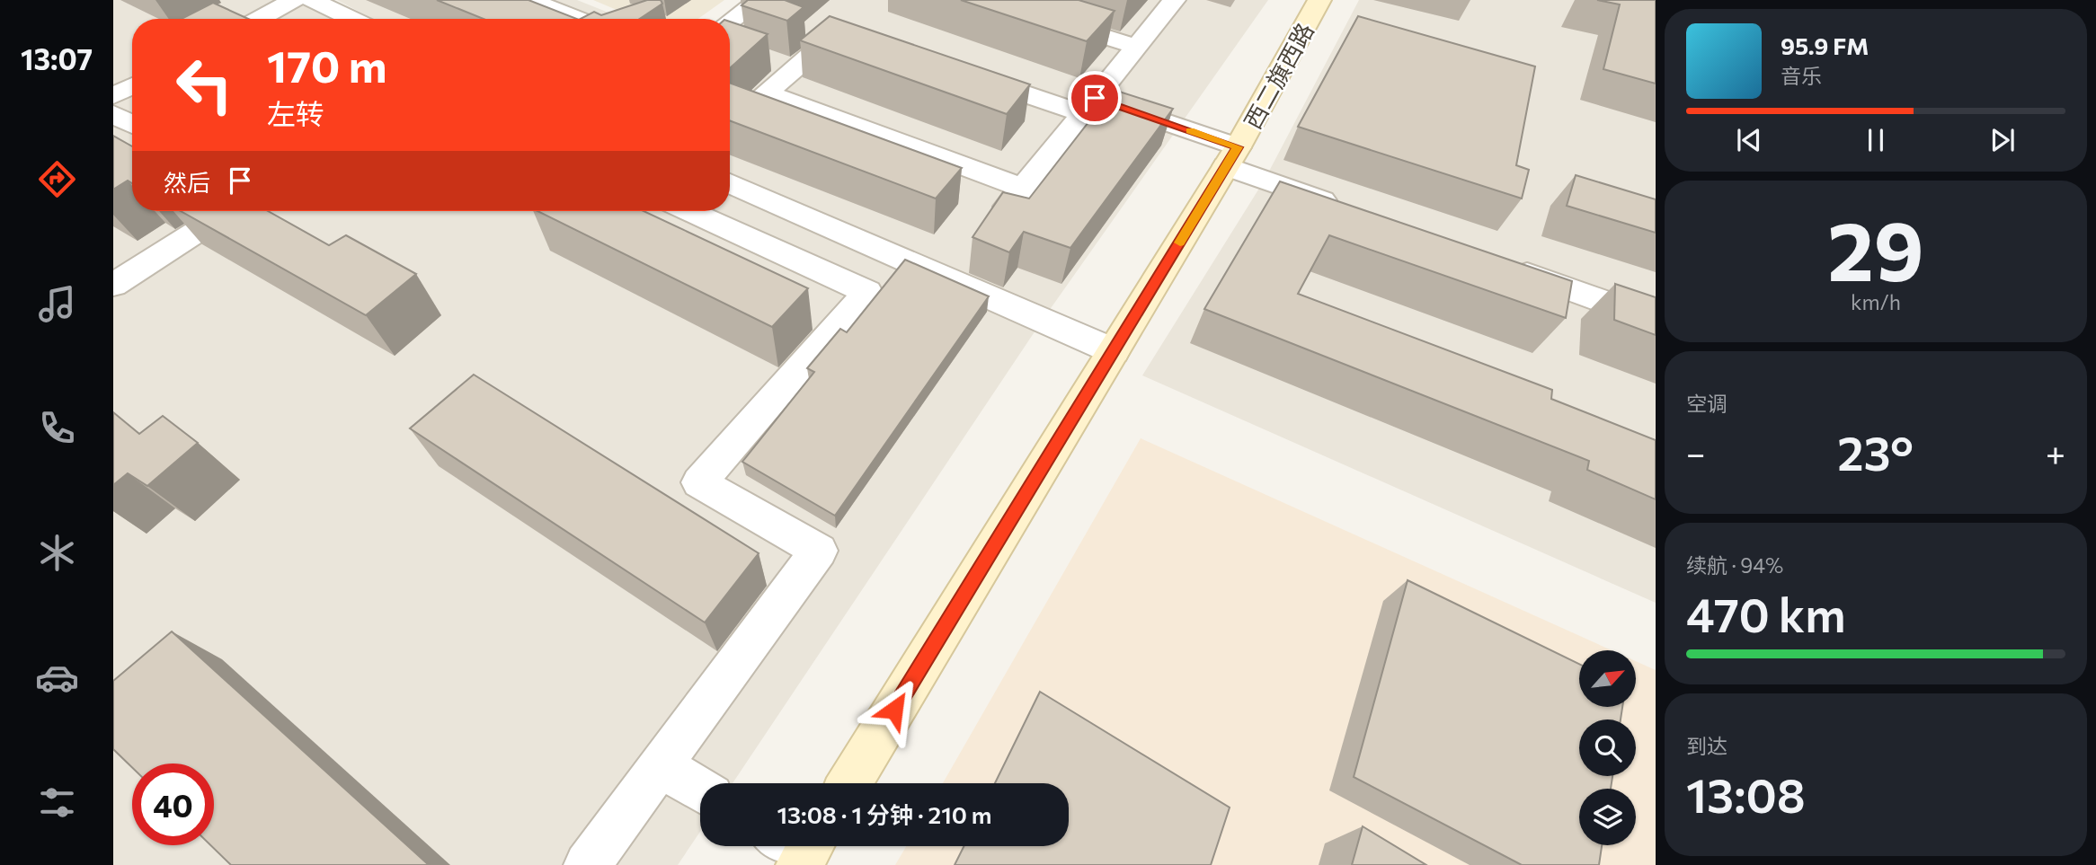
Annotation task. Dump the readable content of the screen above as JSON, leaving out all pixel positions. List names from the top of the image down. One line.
{"streets":{"street":["西二旗西路"]},"north":"top right","page":{"tabs":"13:07","turn":["170 m","左转"],"song":["95.9 FM","音乐"],"then":"然后","tile":[["29","km/h"],"空调",["续航 · 94%","470 km"],["到达","13:08"]],"heat":["−","23°","+"],"limit":"40","trip":"13:08 · 1 分钟 · 210 m"}}
